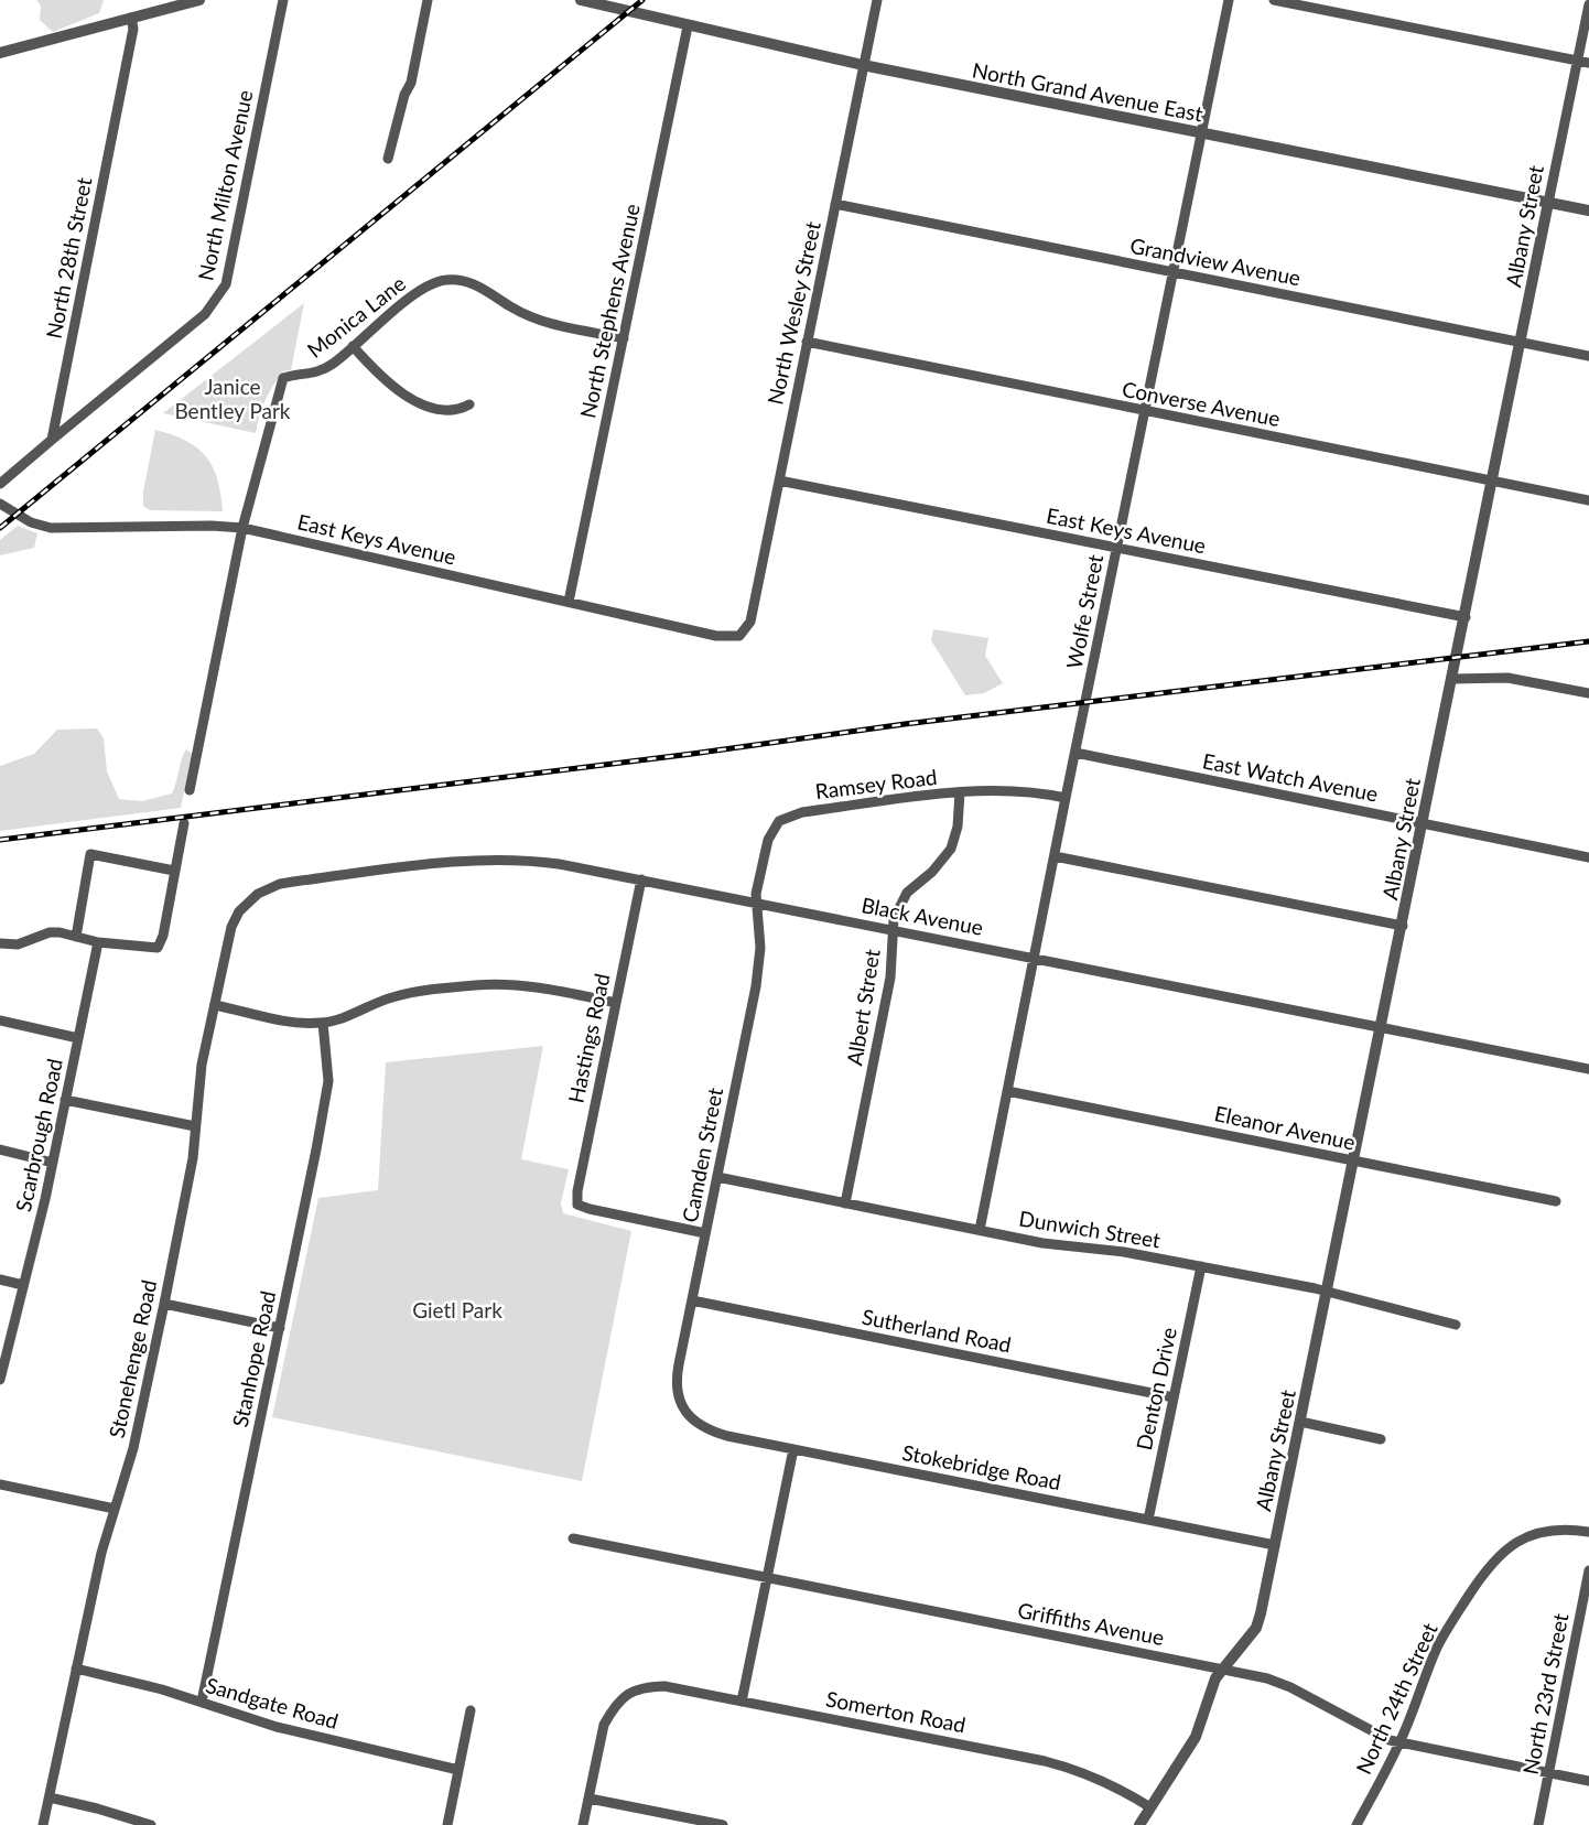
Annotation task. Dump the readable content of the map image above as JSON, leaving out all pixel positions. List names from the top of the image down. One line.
{"streets":{"street":["North Grand Avenue East","North Milton Avenue","Albany Street","North 28th Street","Grandview Avenue","North Stephens Avenue","North Wesley Street","Monica Lane","Converse Avenue","East Keys Avenue","Wolfe Street","East Watch Avenue","Ramsey Road","Black Avenue","Albert Street","Hastings Road","Eleanor Avenue","Scarbrough Road","Camden Street","Dunwich Street","Sutherland Road","Stonehenge Road","Stanhope Road","Denton Drive","Stokebridge Road","Griffiths Avenue","North 23rd Street","North 24th Street","Sandgate Road","Somerton Road"]},"crossings":[["North Grand Avenue East","Albany Street"],["North Grand Avenue East","North Stephens Avenue"],["North Grand Avenue East","North Wesley Street"],["North Grand Avenue East","Wolfe Street"],["North Milton Avenue","North 28th Street"],["Albany Street","Grandview Avenue"],["Albany Street","Converse Avenue"],["Albany Street","East Keys Avenue"],["Albany Street","East Watch Avenue"],["Albany Street","Black Avenue"],["Albany Street","Eleanor Avenue"],["Albany Street","Dunwich Street"],["Albany Street","Stokebridge Road"],["Albany Street","Griffiths Avenue"],["Albany Street","Somerton Road"],["Grandview Avenue","North Wesley Street"],["Grandview Avenue","Wolfe Street"],["North Stephens Avenue","Monica Lane"],["North Stephens Avenue","East Keys Avenue"],["North Wesley Street","Converse Avenue"],["North Wesley Street","East Keys Avenue"],["Monica Lane","East Keys Avenue"],["Converse Avenue","Wolfe Street"],["East Keys Avenue","Wolfe Street"],["Wolfe Street","East Watch Avenue"],["Wolfe Street","Ramsey Road"],["Wolfe Street","Black Avenue"],["Wolfe Street","Eleanor Avenue"],["Wolfe Street","Dunwich Street"],["Ramsey Road","Black Avenue"],["Ramsey Road","Albert Street"],["Ramsey Road","Camden Street"],["Black Avenue","Albert Street"],["Black Avenue","Hastings Road"],["Black Avenue","Camden Street"],["Black Avenue","Stonehenge Road"],["Albert Street","Dunwich Street"],["Hastings Road","Camden Street"],["Camden Street","Dunwich Street"],["Camden Street","Sutherland Road"],["Camden Street","Stokebridge Road"],["Dunwich Street","Denton Drive"],["Sutherland Road","Denton Drive"],["Stonehenge Road","Sandgate Road"],["Stanhope Road","Sandgate Road"],["Denton Drive","Stokebridge Road"],["Griffiths Avenue","North 23rd Street"],["Griffiths Avenue","North 24th Street"]],"parks":["Janice Bentley Park","Gietl Park"]}
